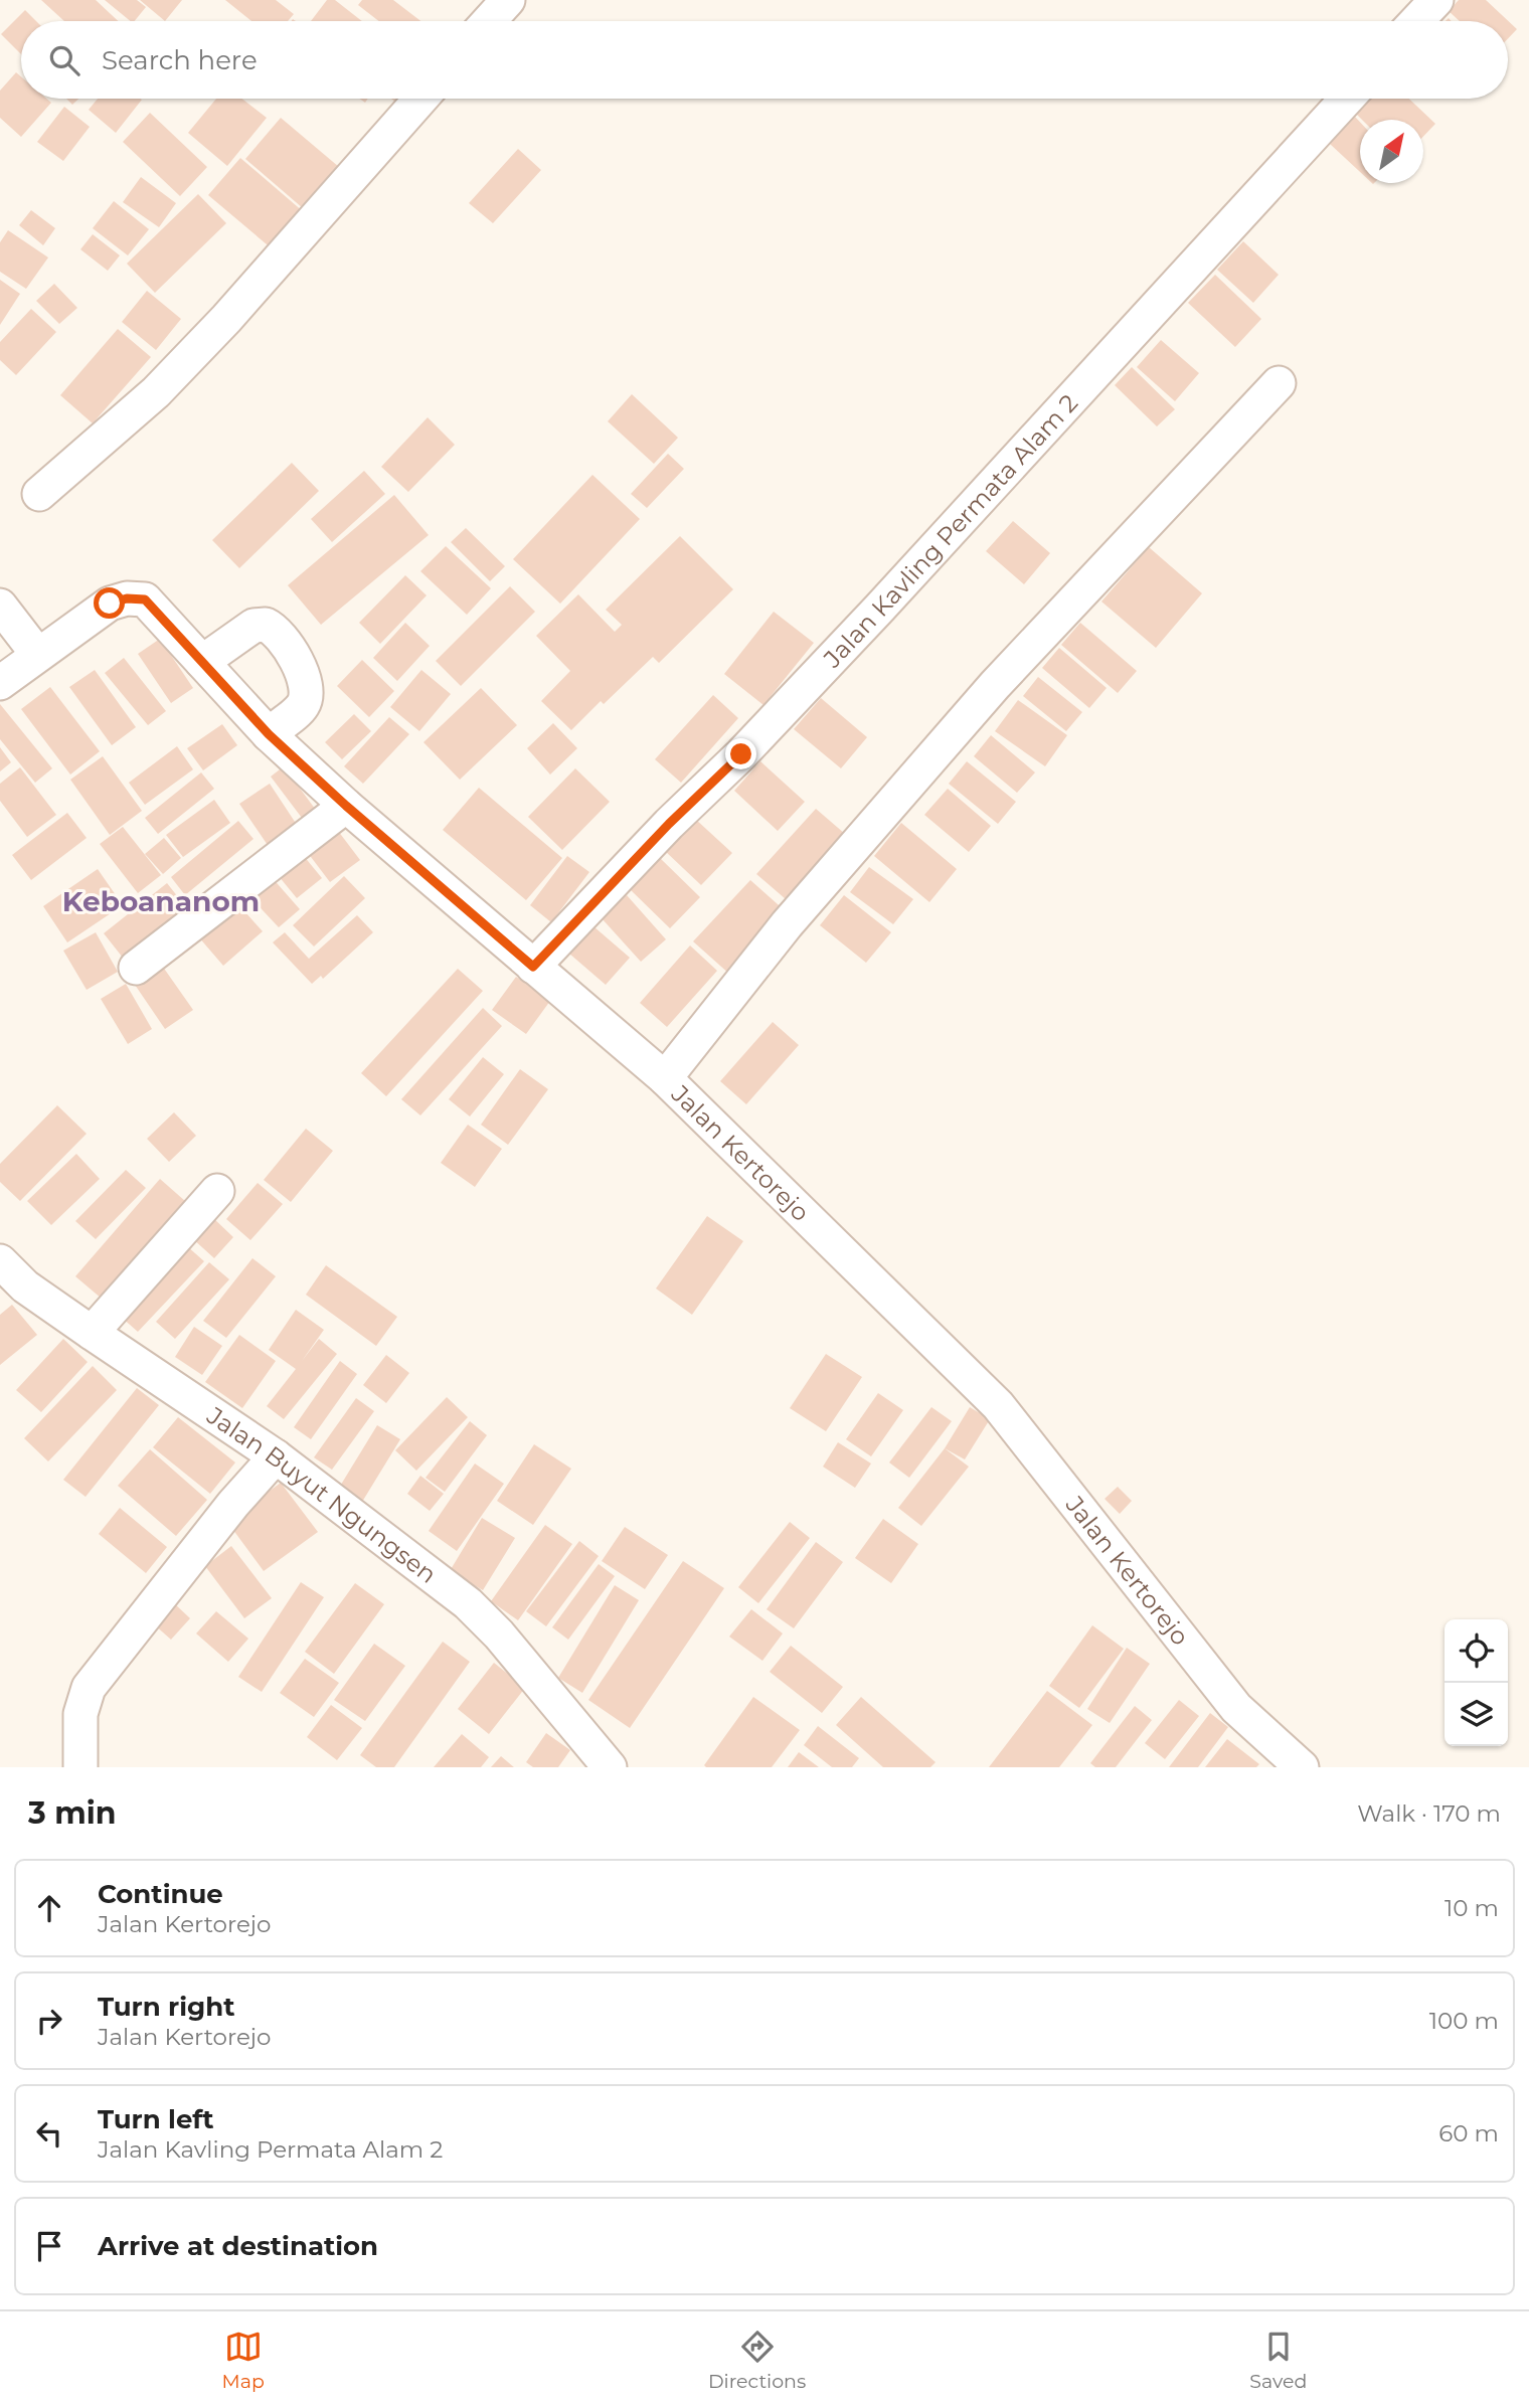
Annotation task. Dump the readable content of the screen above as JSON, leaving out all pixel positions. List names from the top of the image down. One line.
{"streets":{"street":["Jalan Kavling Permata Alam 2","Jalan Kertorejo","Jalan Buyut Ngungsen"]},"crossings":[["Jalan Kavling Permata Alam 2","Jalan Kertorejo"]],"districts":["Keboananom"],"north":"top right","page":{"search":"Search here","heading":["3 min","Walk · 170 m"],"list":[["Continue","Jalan Kertorejo","10 m"],["Turn right","Jalan Kertorejo","100 m"],["Turn left","Jalan Kavling Permata Alam 2","60 m"],"Arrive at destination"],"nav":["Map","Directions","Saved"]}}
